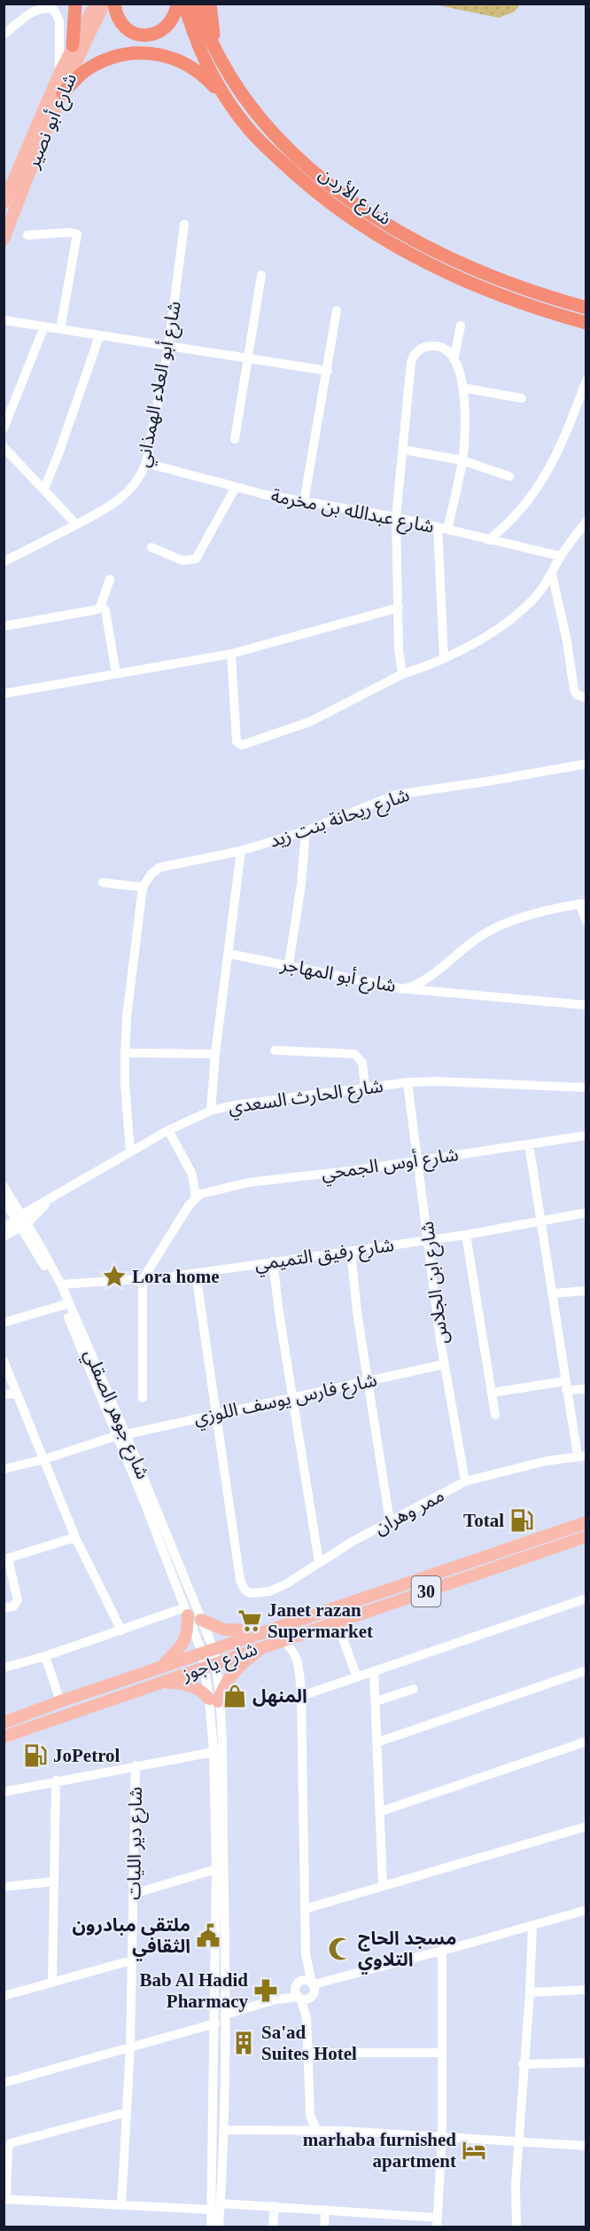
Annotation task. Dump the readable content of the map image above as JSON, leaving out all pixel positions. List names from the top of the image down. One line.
{"streets":{"highway":["شارع الأردن"],"main road":["شارع أبو نصير","30","شارع ياجوز"],"street":["شارع أبو العلاء الهمذاني","شارع عبدالله بن مخرمة","شارع ريحانة بنت زيد","شارع أبو المهاجر","شارع الحارث السعدي","شارع أوس الجمحي","شارع رفيق التميمي","شارع ابن الجلاس","شارع فارس يوسف اللوزي","شارع جوهر الصقلي","ممر وهران","شارع دير الليات"]},"crossings":[["شارع أبو العلاء الهمذاني","شارع عبدالله بن مخرمة"],["شارع الحارث السعدي","شارع ابن الجلاس"],["شارع الحارث السعدي","شارع جوهر الصقلي"],["شارع أوس الجمحي","شارع ابن الجلاس"],["شارع رفيق التميمي","شارع ابن الجلاس"],["شارع رفيق التميمي","شارع جوهر الصقلي"],["شارع ابن الجلاس","شارع فارس يوسف اللوزي"],["شارع ابن الجلاس","ممر وهران"],["شارع فارس يوسف اللوزي","شارع جوهر الصقلي"],["شارع فارس يوسف اللوزي","ممر وهران"],["شارع جوهر الصقلي","شارع ياجوز"]],"places":{"place":["Lora home"],"fuel station":["Total","JoPetrol"],"supermarket":["Janet razan Supermarket"],"shop":["المنهل"],"public building":["ملتقى مبادرون الثقافي"],"mosque":["مسجد الحاج التلاوي"],"pharmacy":["Bab Al Hadid Pharmacy"],"building":["Sa'ad Suites Hotel"],"hotel":["marhaba furnished apartment"]}}
